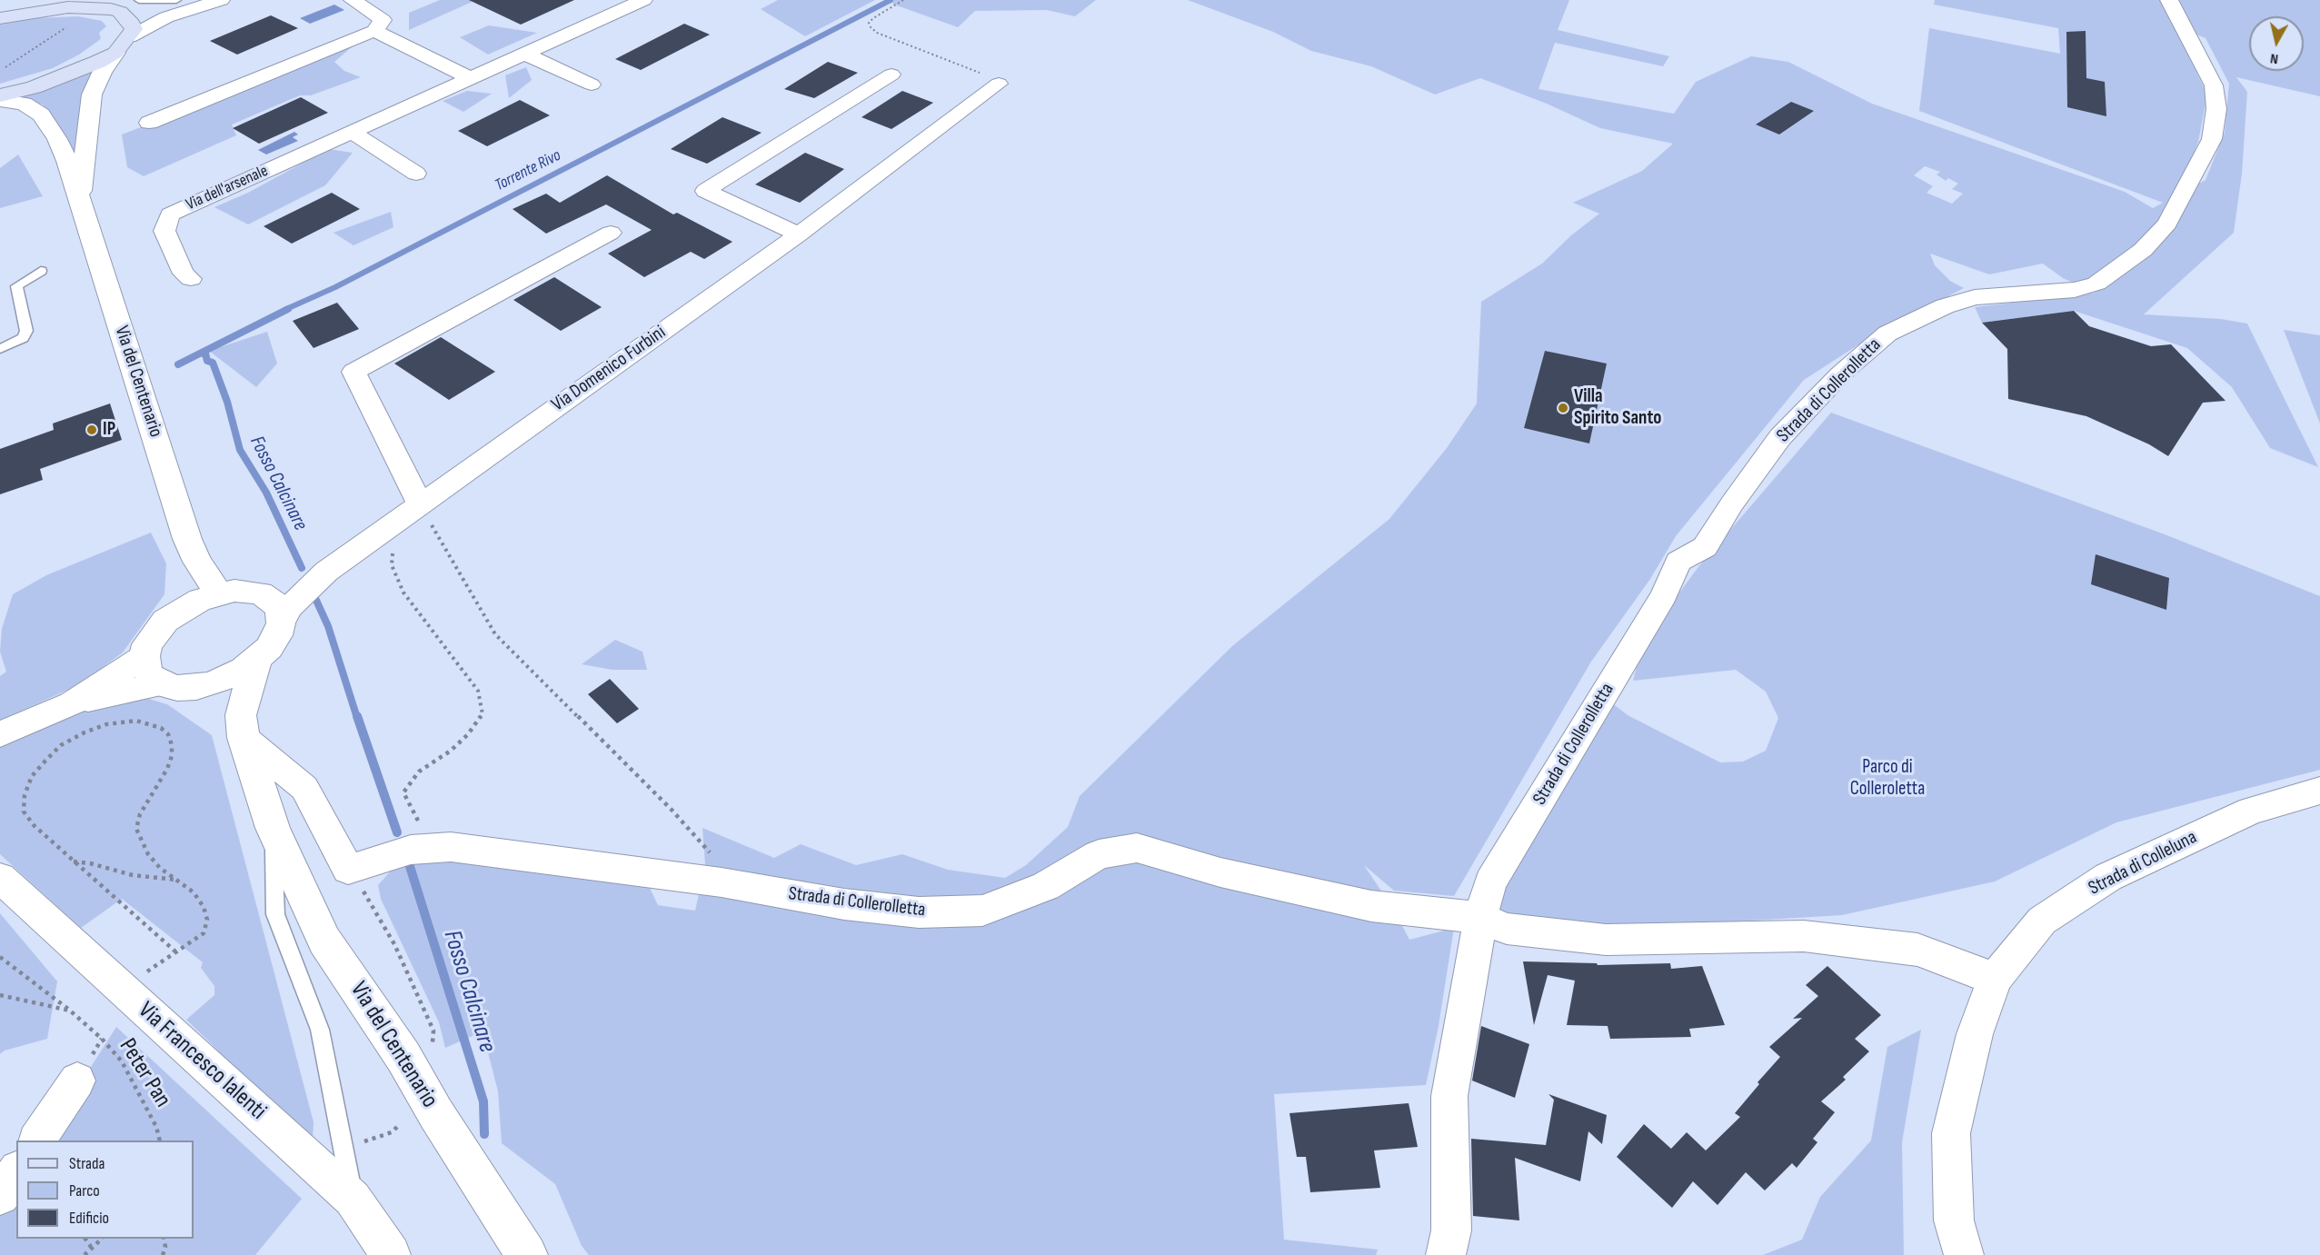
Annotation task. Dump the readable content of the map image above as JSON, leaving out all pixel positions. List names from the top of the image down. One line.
{"streets":{"street":["Via dell'arsenale","Via Domenico Furbini","Via del Centenario","Strada di Collerolletta","Strada di Colleluna","Via Francesco Ialenti"],"path":["Peter Pan"]},"crossings":[["Via Domenico Furbini","Via del Centenario"],["Strada di Collerolletta","Strada di Colleluna"]],"water":["Torrente Rivo","Fosso Calcinare"],"parks":["Parco di Colleroletta"],"places":["Villa Spirito Santo","IP"],"legend":["Strada","Parco","Edificio"],"north":"bottom"}
